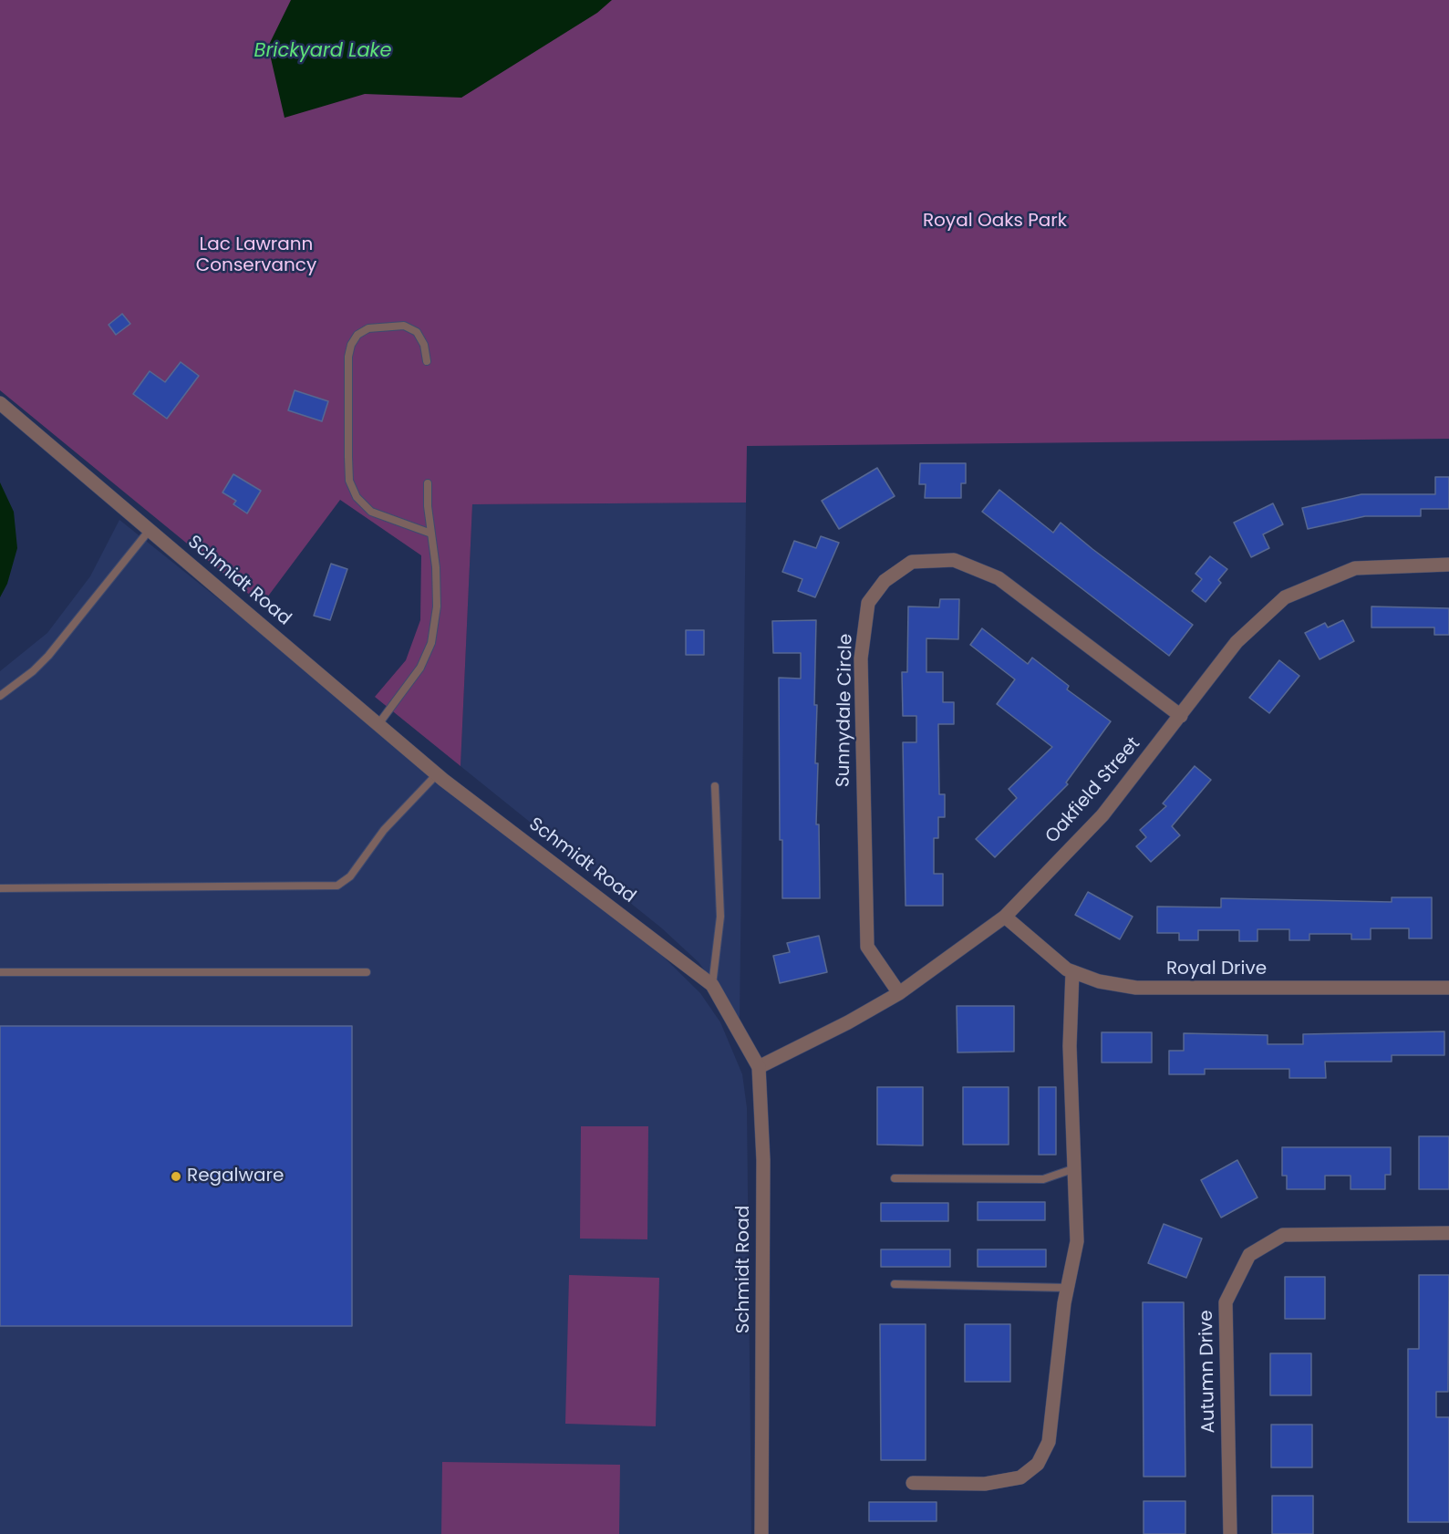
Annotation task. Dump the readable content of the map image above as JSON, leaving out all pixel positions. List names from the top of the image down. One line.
{"streets":{"street":["Schmidt Road","Sunnydale Circle","Oakfield Street","Royal Drive","Autumn Drive"]},"crossings":[["Schmidt Road","Oakfield Street"],["Sunnydale Circle","Oakfield Street"],["Oakfield Street","Royal Drive"]],"water":["Brickyard Lake"],"parks":["Royal Oaks Park","Lac Lawrann Conservancy"],"places":["Regalware"]}
